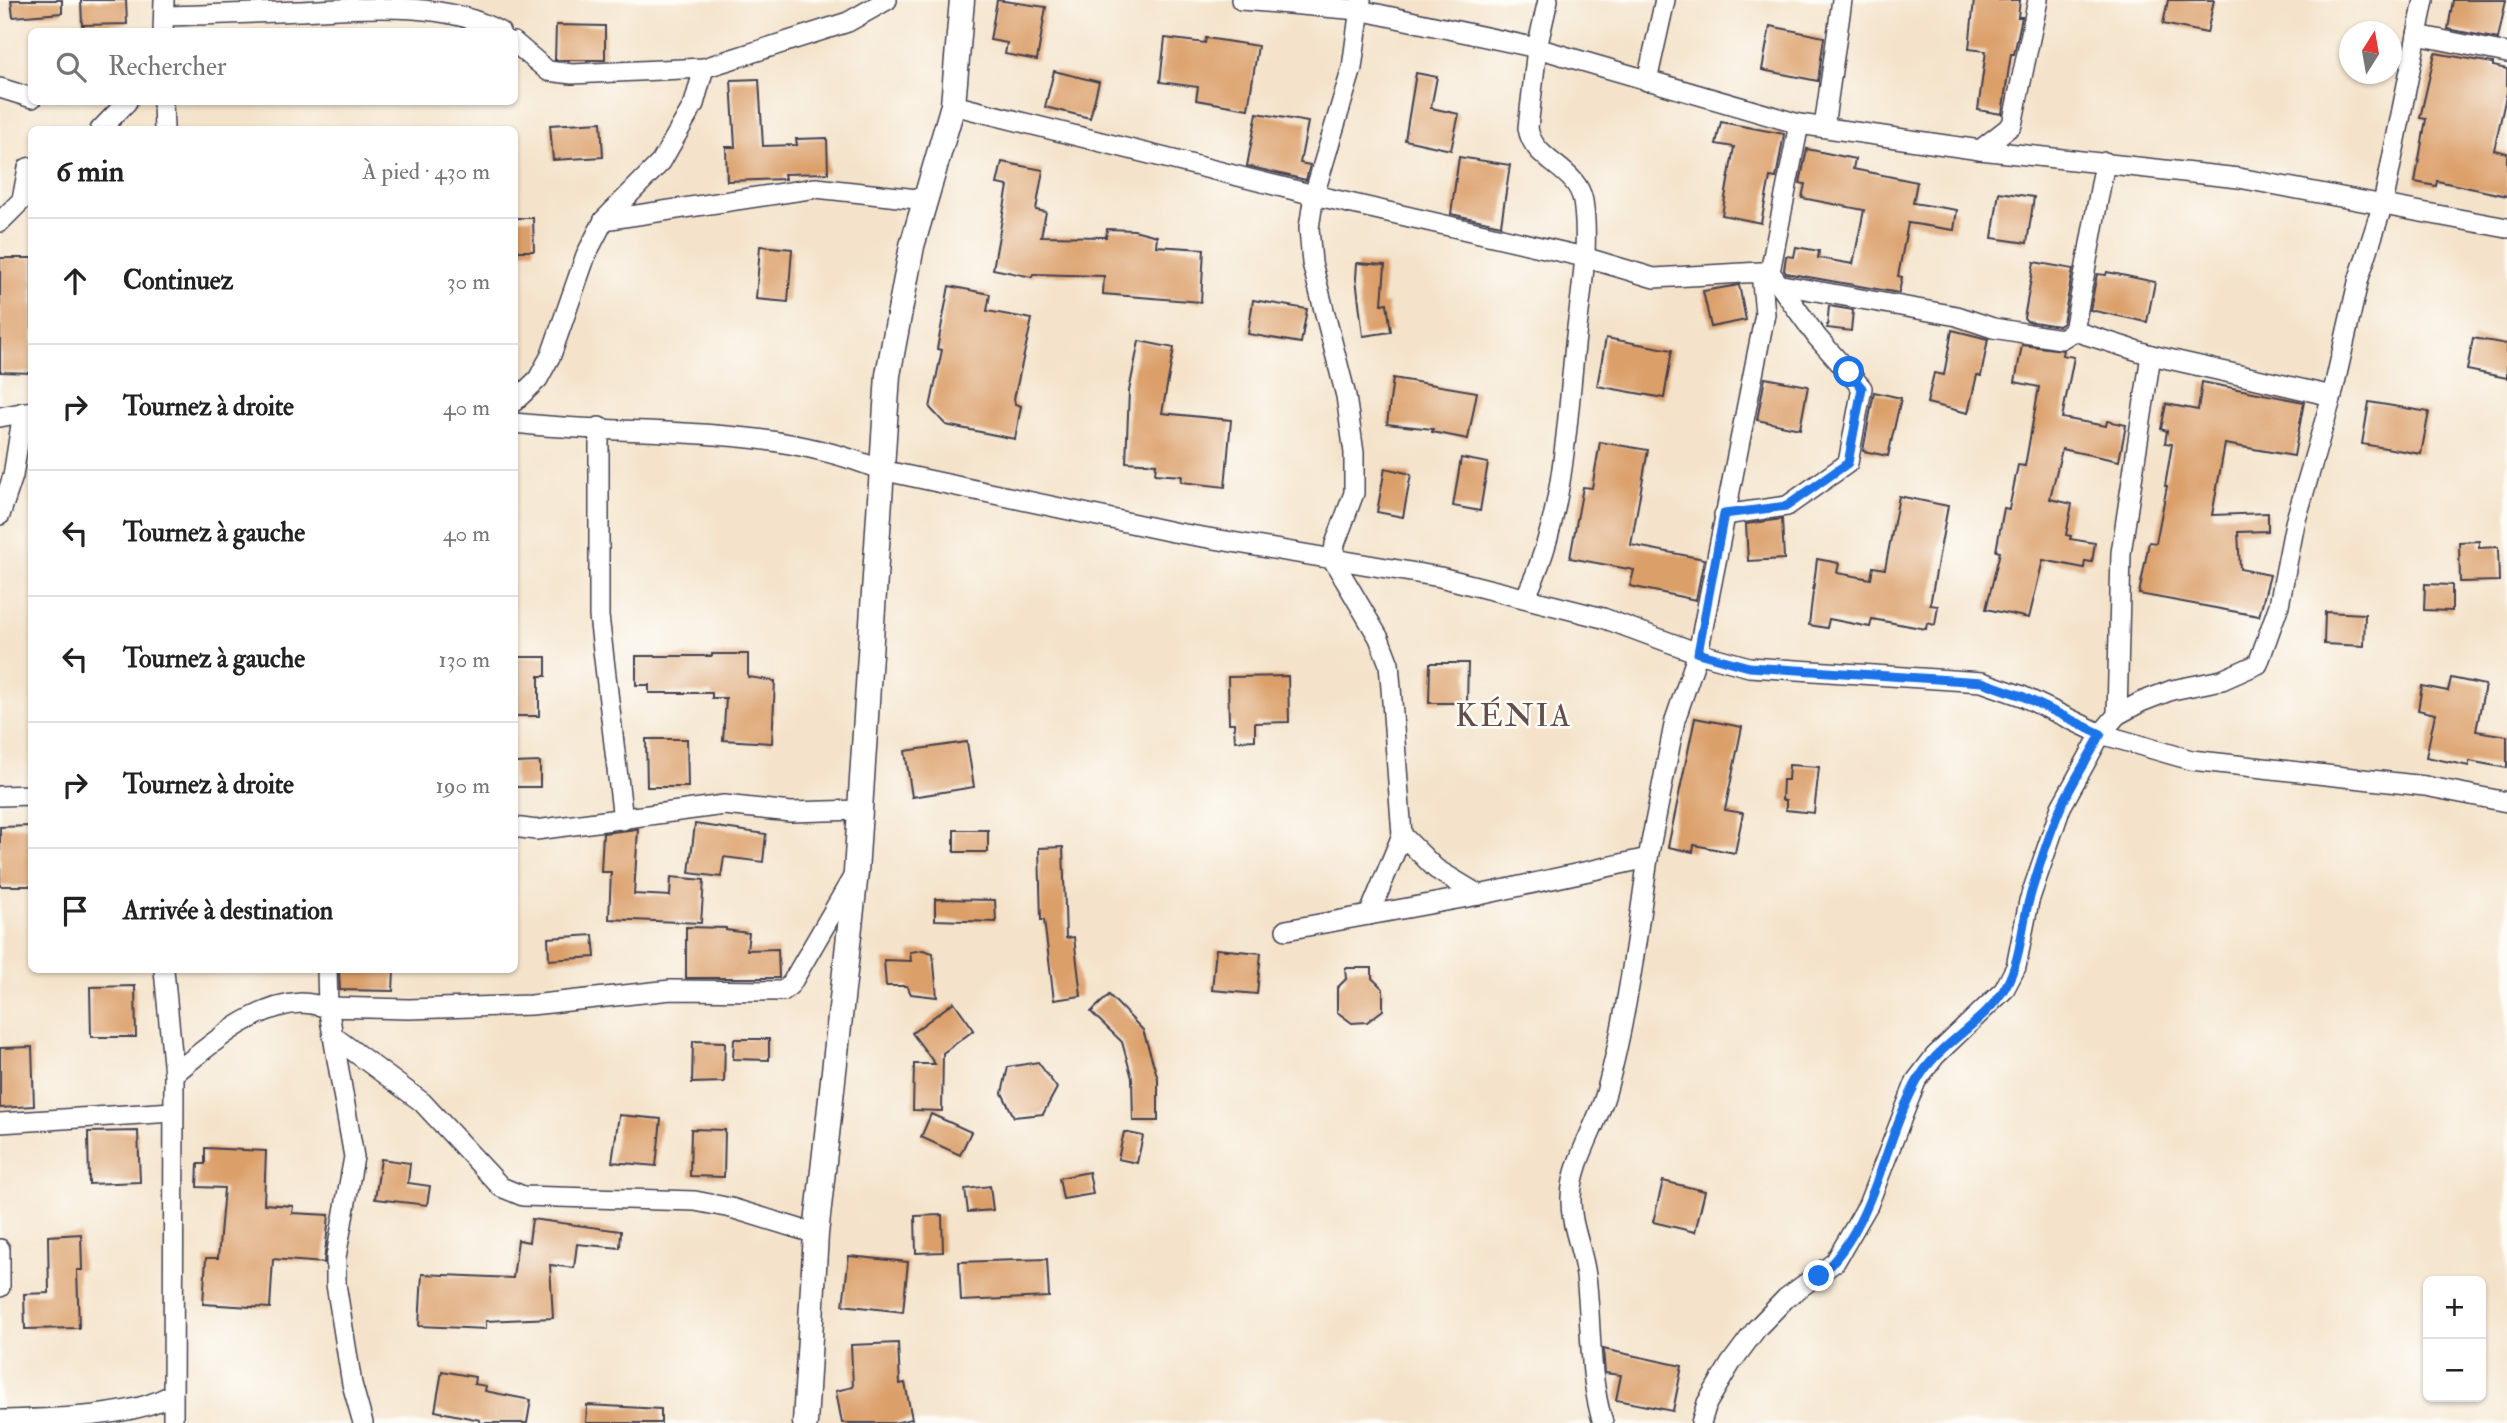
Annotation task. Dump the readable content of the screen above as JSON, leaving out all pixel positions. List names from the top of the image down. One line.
{"districts":["KÉNIA"],"north":"top","page":{"search":"Rechercher","heading":["6 min","À pied · 430 m"],"list":[["Continuez","30 m"],["Tournez à droite","40 m"],["Tournez à gauche","40 m"],["Tournez à gauche","130 m"],["Tournez à droite","190 m"],"Arrivée à destination"],"map_buttons":["+","−"]}}
